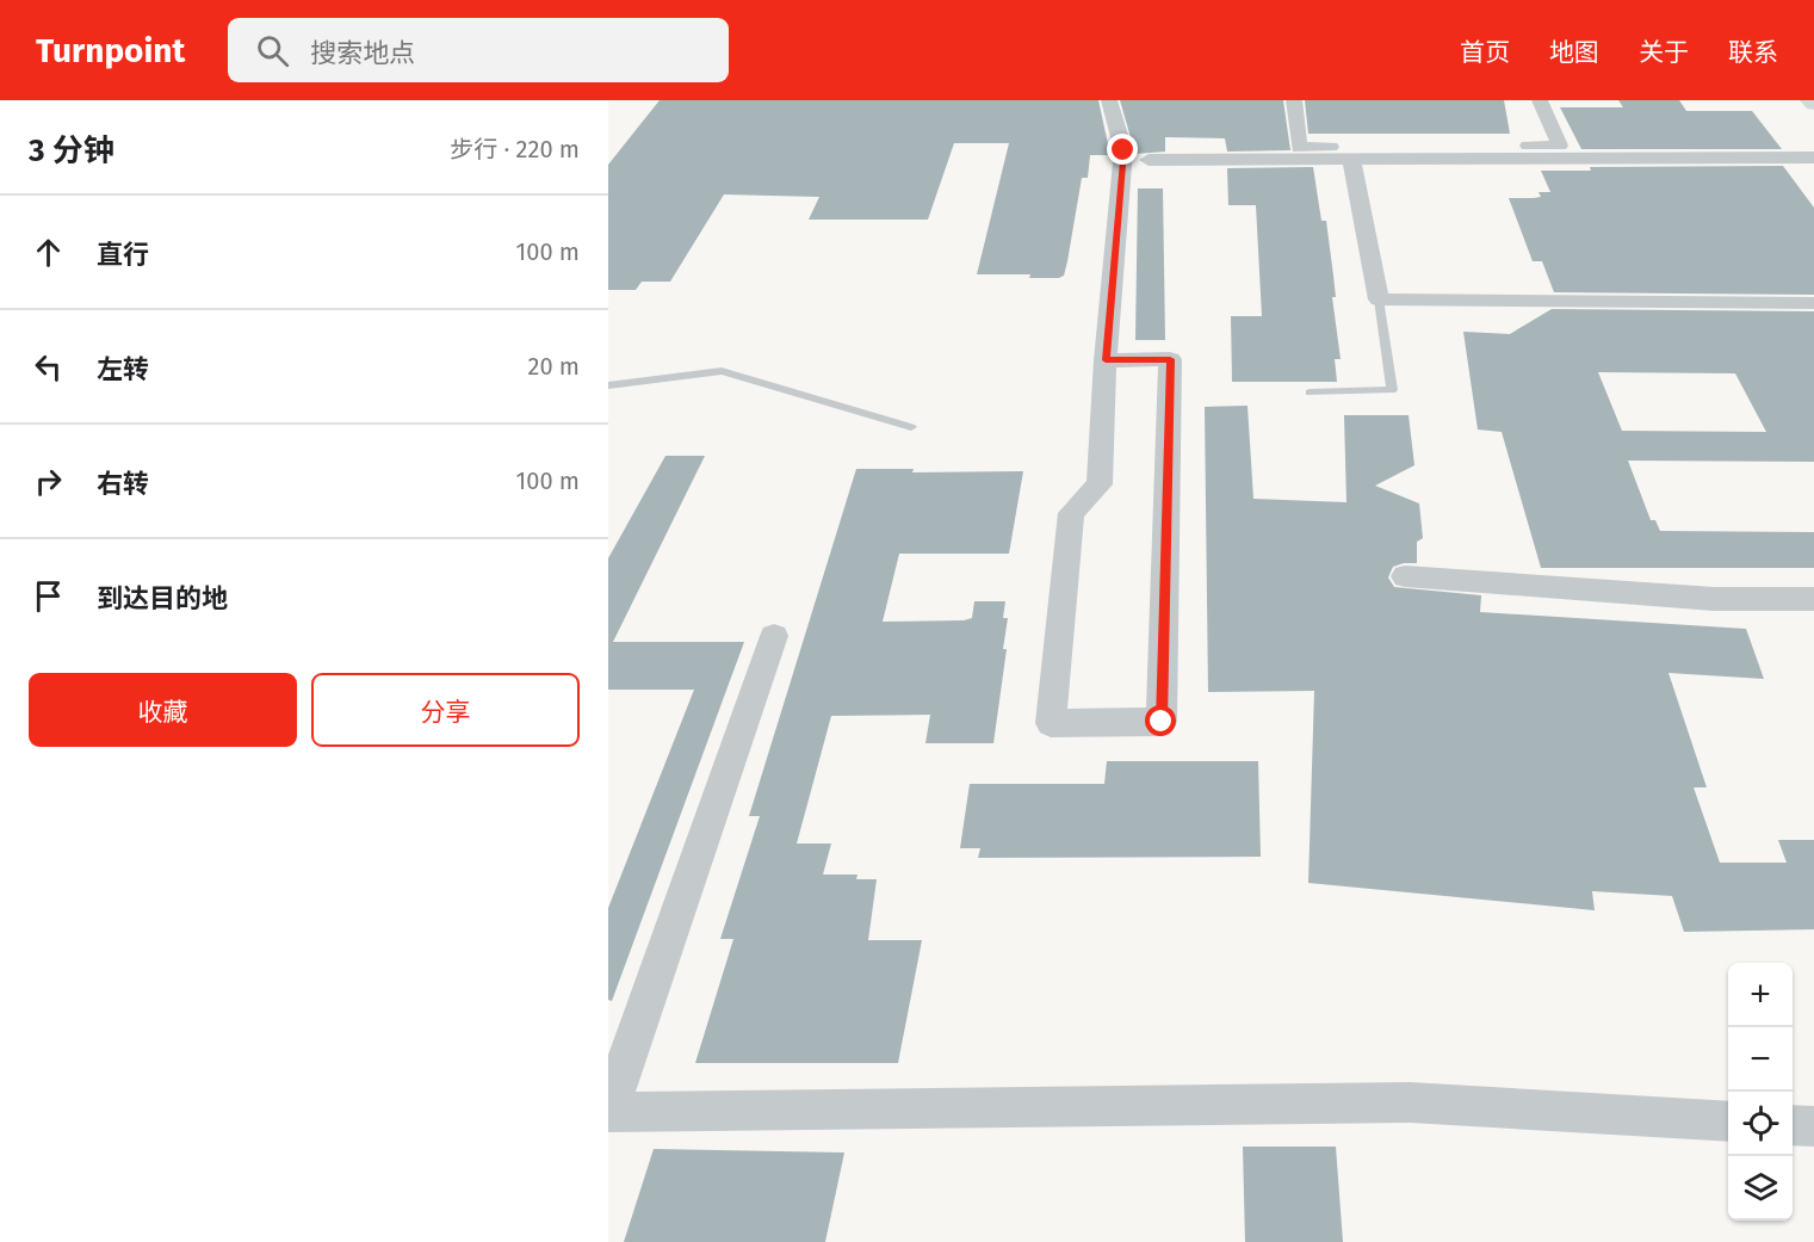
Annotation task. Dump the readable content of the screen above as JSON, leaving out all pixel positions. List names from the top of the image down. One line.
{"page":{"header":"Turnpoint","search":"搜索地点","nav":["首页","地图","关于","联系"],"heading":["3 分钟","步行 · 220 m"],"list":[["直行","100 m"],["左转","20 m"],["右转","100 m"],"到达目的地"],"buttons":["收藏","分享"],"map_buttons":["+","−"]}}
